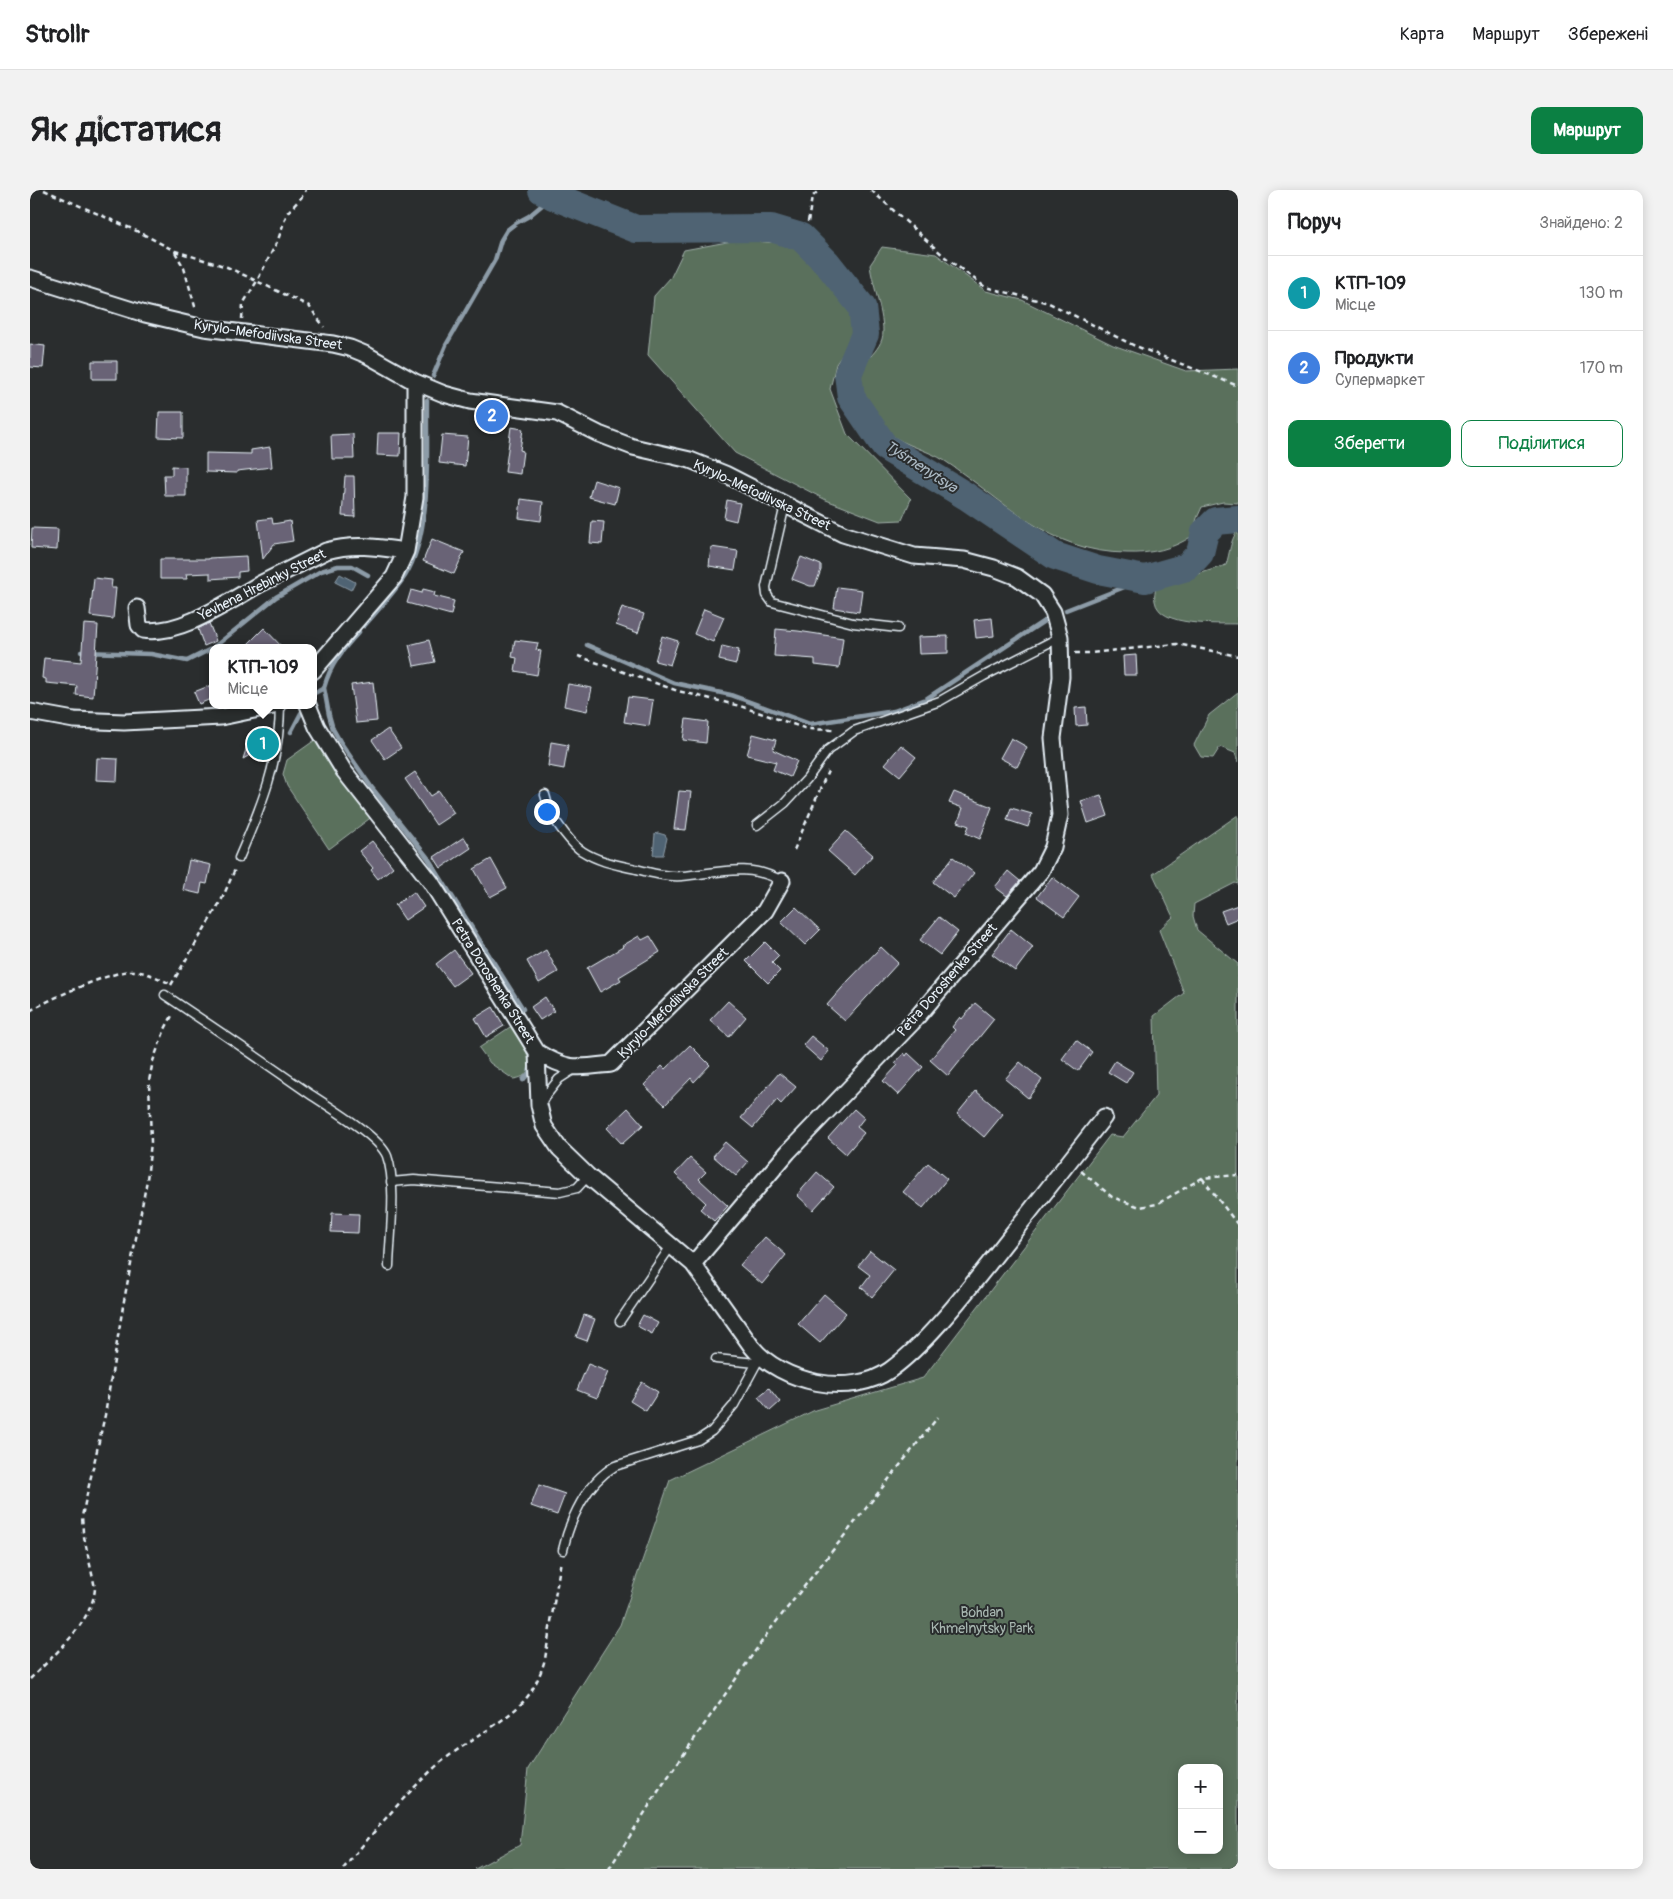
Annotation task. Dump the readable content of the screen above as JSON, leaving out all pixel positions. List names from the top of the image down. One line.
{"streets":{"street":["Kyrylo-Mefodiivska Street","Yevhena Hrebinky Street","Petra Doroshenka Street"]},"crossings":[["Kyrylo-Mefodiivska Street","Petra Doroshenka Street"]],"water":["Tyśmenytsya"],"parks":["Bohdan Khmelnytsky Park"],"page":{"header":"Strollr","nav":["Карта","Маршрут","Збережені"],"buttons":["Маршрут",["Зберегти","Поділитися"]],"title":"Як дістатися","heading":["Поруч","Знайдено: 2"],"list":[{"mark":"1","name":"КТП-109","note":"Місце","value":"130 m"},{"mark":"2","name":"Продукти","note":"Супермаркет","value":"170 m"}],"pins":["2","1"],"popup":["КТП-109","Місце"],"map_buttons":["+","−"]}}
